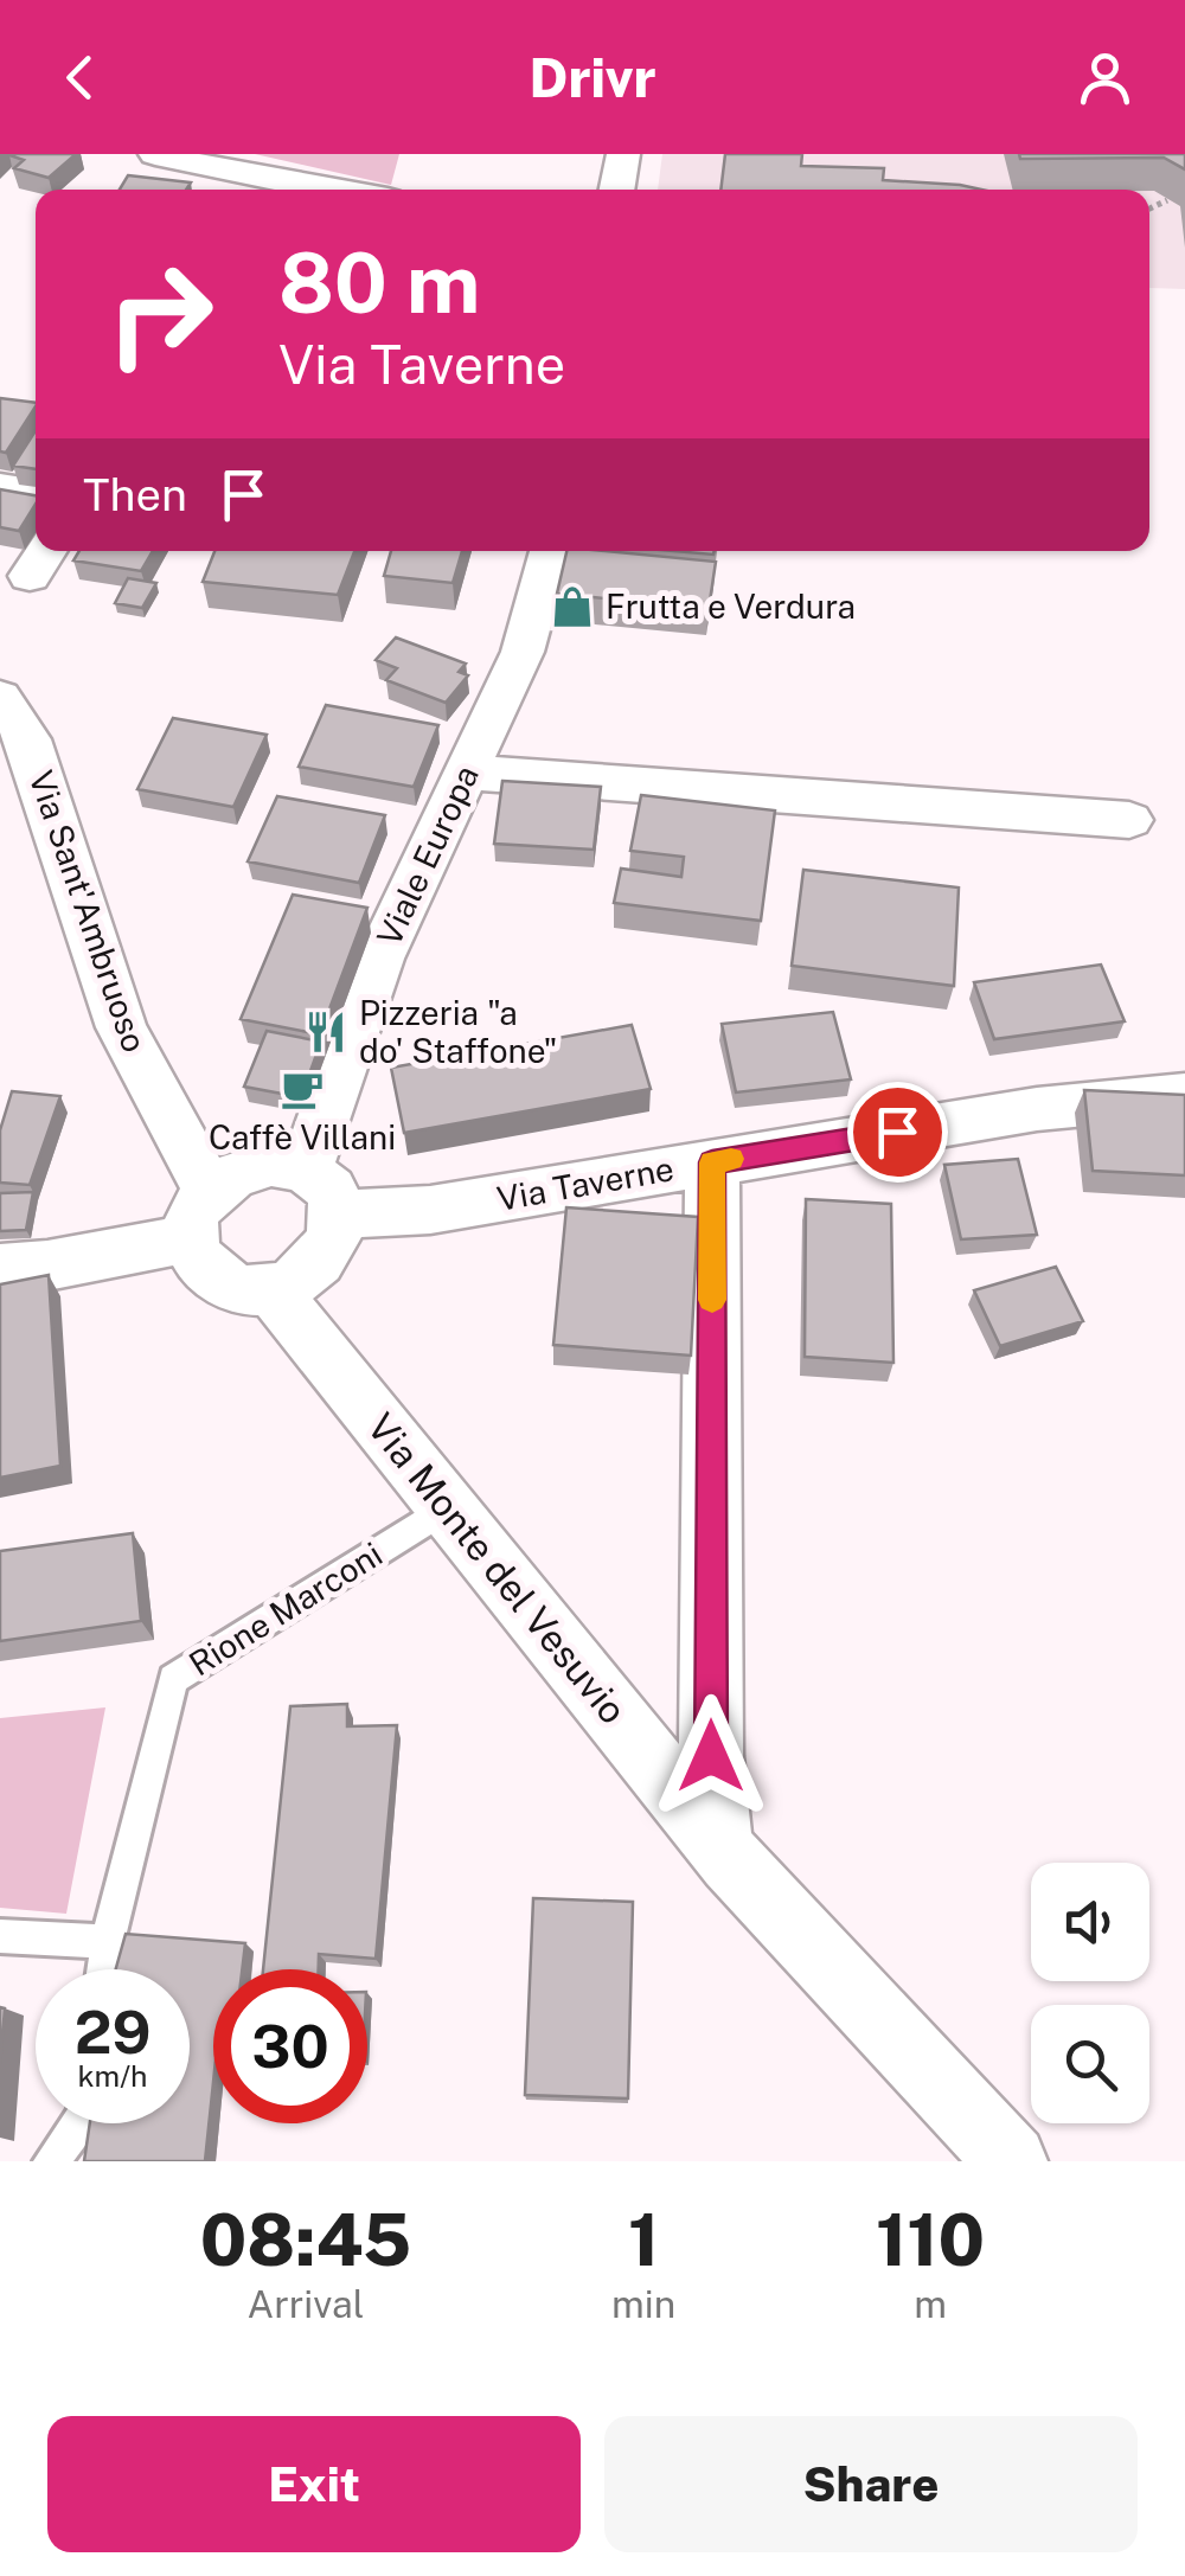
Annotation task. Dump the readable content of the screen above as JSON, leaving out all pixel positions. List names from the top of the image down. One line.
{"streets":{"street":["Viale Europa","Via Sant'Ambruoso","Via Taverne","Via Monte del Vesuvio"],"lane":["Rione Marconi"]},"crossings":[["Viale Europa","Via Sant'Ambruoso"],["Viale Europa","Via Taverne"],["Viale Europa","Via Monte del Vesuvio"],["Via Sant'Ambruoso","Via Taverne"],["Via Sant'Ambruoso","Via Monte del Vesuvio"],["Via Taverne","Via Monte del Vesuvio"],["Via Monte del Vesuvio","Rione Marconi"]],"places":{"shop":["Frutta e Verdura"],"restaurant":["Pizzeria \"a do' Staffone\""],"cafe":["Caffè Villani"]},"page":{"header":"Drivr","turn":["80 m","Via Taverne"],"then":"Then","speed":"29 km/h","limit":"30","eta":["08:45","Arrival","1","min","110","m"],"buttons":["Exit","Share"]}}
